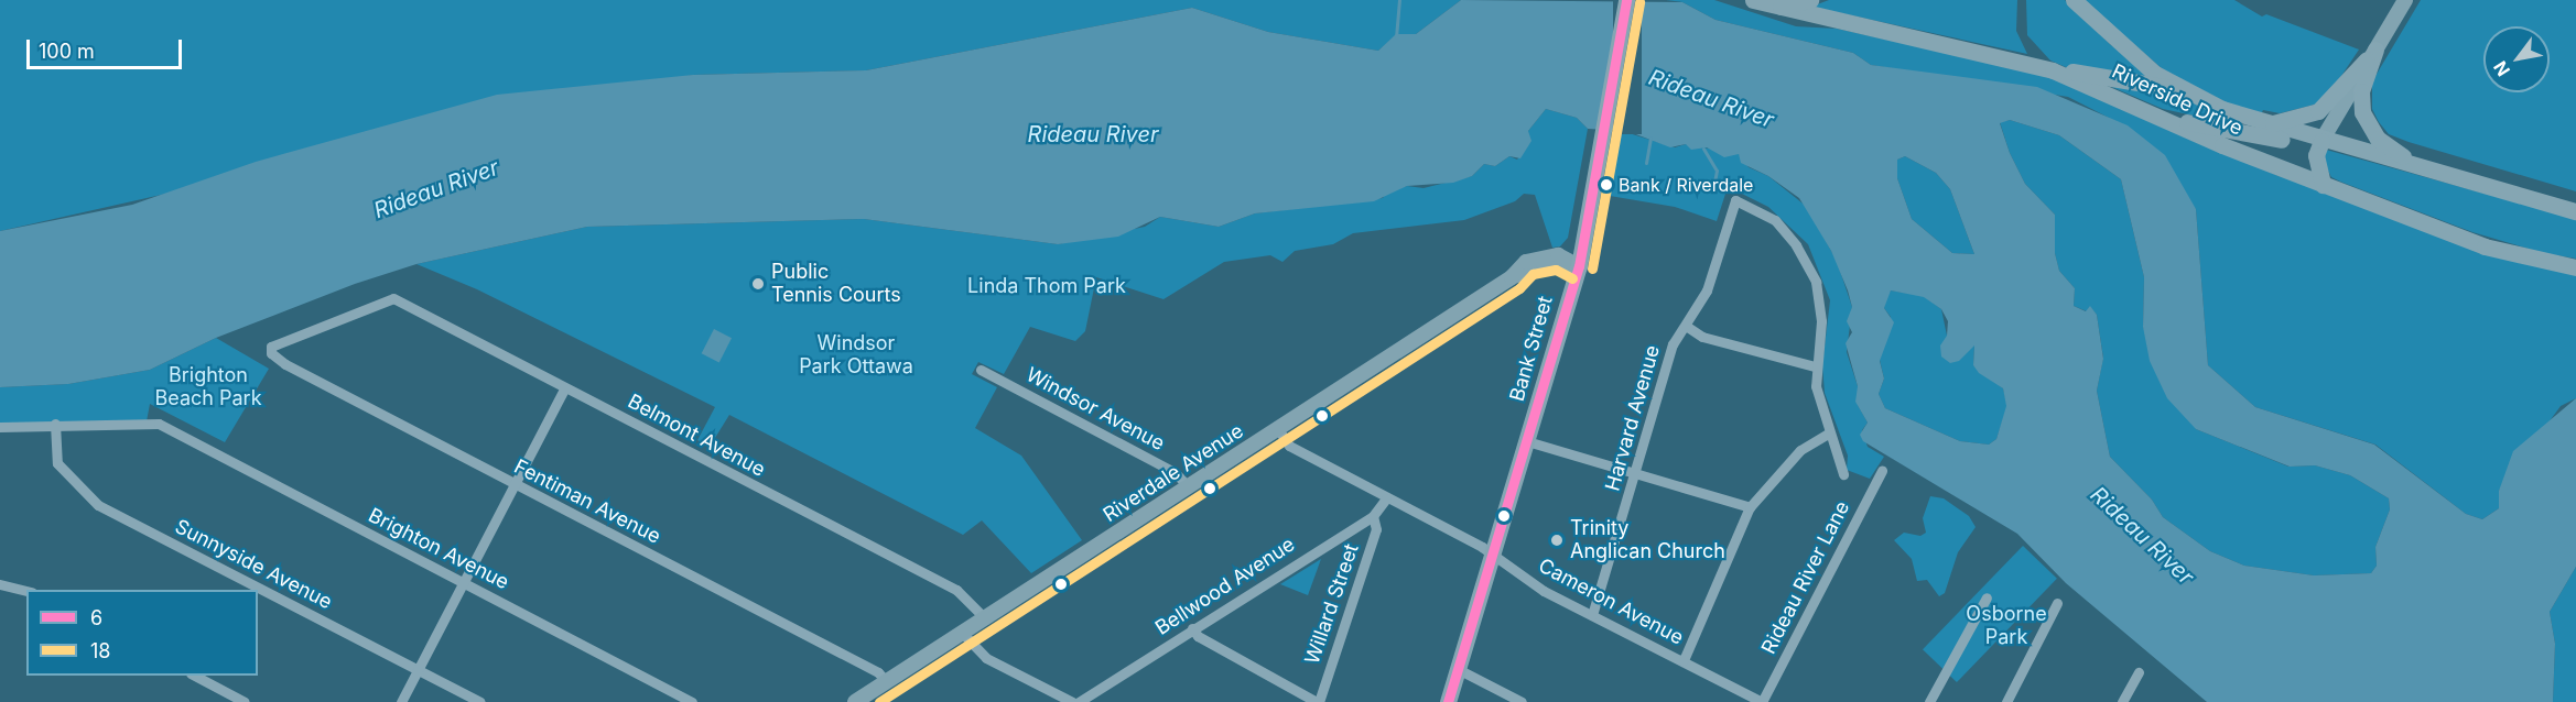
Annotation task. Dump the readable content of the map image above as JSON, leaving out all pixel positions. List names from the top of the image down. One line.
{"streets":{"main road":["Riverside Drive","Bank Street"],"street":["Windsor Avenue","Harvard Avenue","Belmont Avenue","Riverdale Avenue","Fentiman Avenue","Brighton Avenue","Sunnyside Avenue","Rideau River Lane","Bellwood Avenue","Cameron Avenue","Willard Street"]},"crossings":[["Bank Street","Riverdale Avenue"],["Bank Street","Cameron Avenue"],["Windsor Avenue","Riverdale Avenue"],["Harvard Avenue","Cameron Avenue"],["Belmont Avenue","Riverdale Avenue"],["Belmont Avenue","Fentiman Avenue"],["Riverdale Avenue","Fentiman Avenue"],["Riverdale Avenue","Cameron Avenue"],["Brighton Avenue","Sunnyside Avenue"],["Rideau River Lane","Cameron Avenue"],["Bellwood Avenue","Cameron Avenue"],["Bellwood Avenue","Willard Street"]],"water":["Rideau River"],"parks":["Linda Thom Park","Windsor Park Ottawa","Brighton Beach Park","Osborne Park"],"places":["Bank / Riverdale","Public Tennis Courts","Trinity Anglican Church"],"lines":["transit line 6","transit line 18"],"legend":["6","18"],"scale_bar":"100 m","north":"bottom left"}
